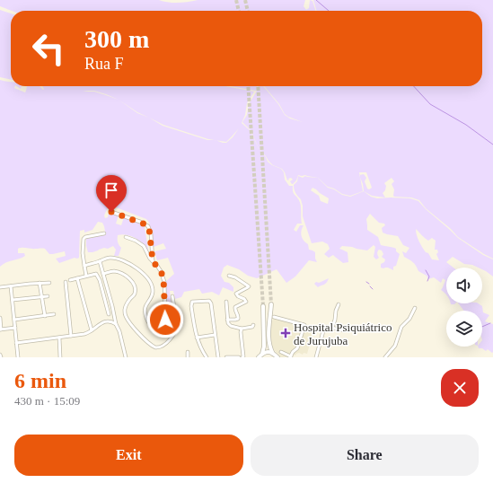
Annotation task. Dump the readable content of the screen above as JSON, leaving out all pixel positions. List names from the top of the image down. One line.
{"places":{"health":["Hospital Psiquiátrico de Jurujuba"]},"page":{"turn":["300 m","Rua F"],"heading":["6 min","430 m · 15:09"],"buttons":["Exit","Share"]}}
